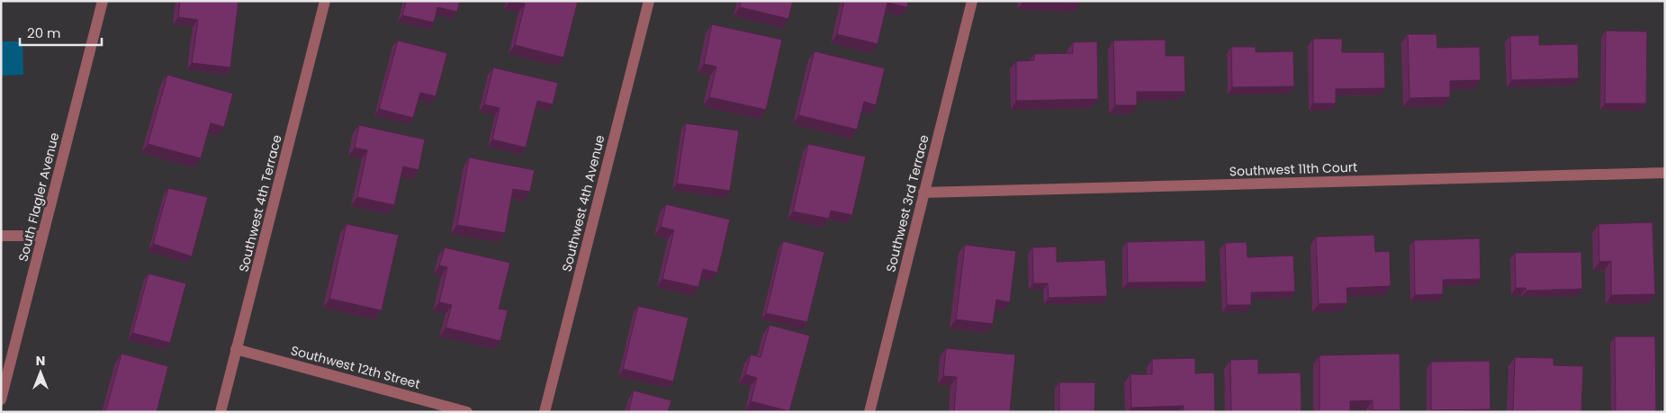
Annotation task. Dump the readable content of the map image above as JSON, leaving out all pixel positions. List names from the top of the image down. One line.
{"streets":{"street":["Southwest 11th Court","South Flagler Avenue","Southwest 4th Terrace","Southwest 4th Avenue","Southwest 3rd Terrace","Southwest 12th Street"]},"crossings":[["Southwest 11th Court","Southwest 3rd Terrace"],["Southwest 4th Terrace","Southwest 12th Street"]],"scale_bar":"20 m","north":"top"}
